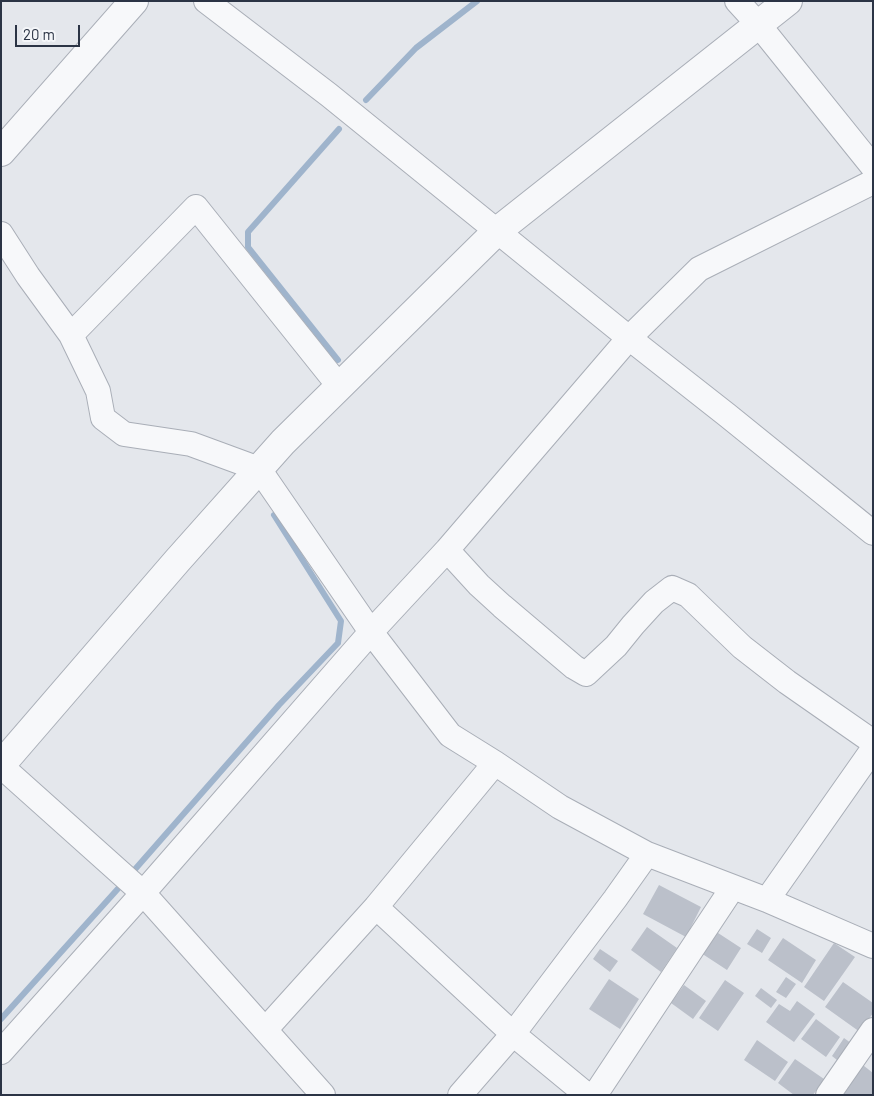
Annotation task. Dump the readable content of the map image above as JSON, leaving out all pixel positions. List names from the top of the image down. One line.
{"scale_bar":"20 m"}
